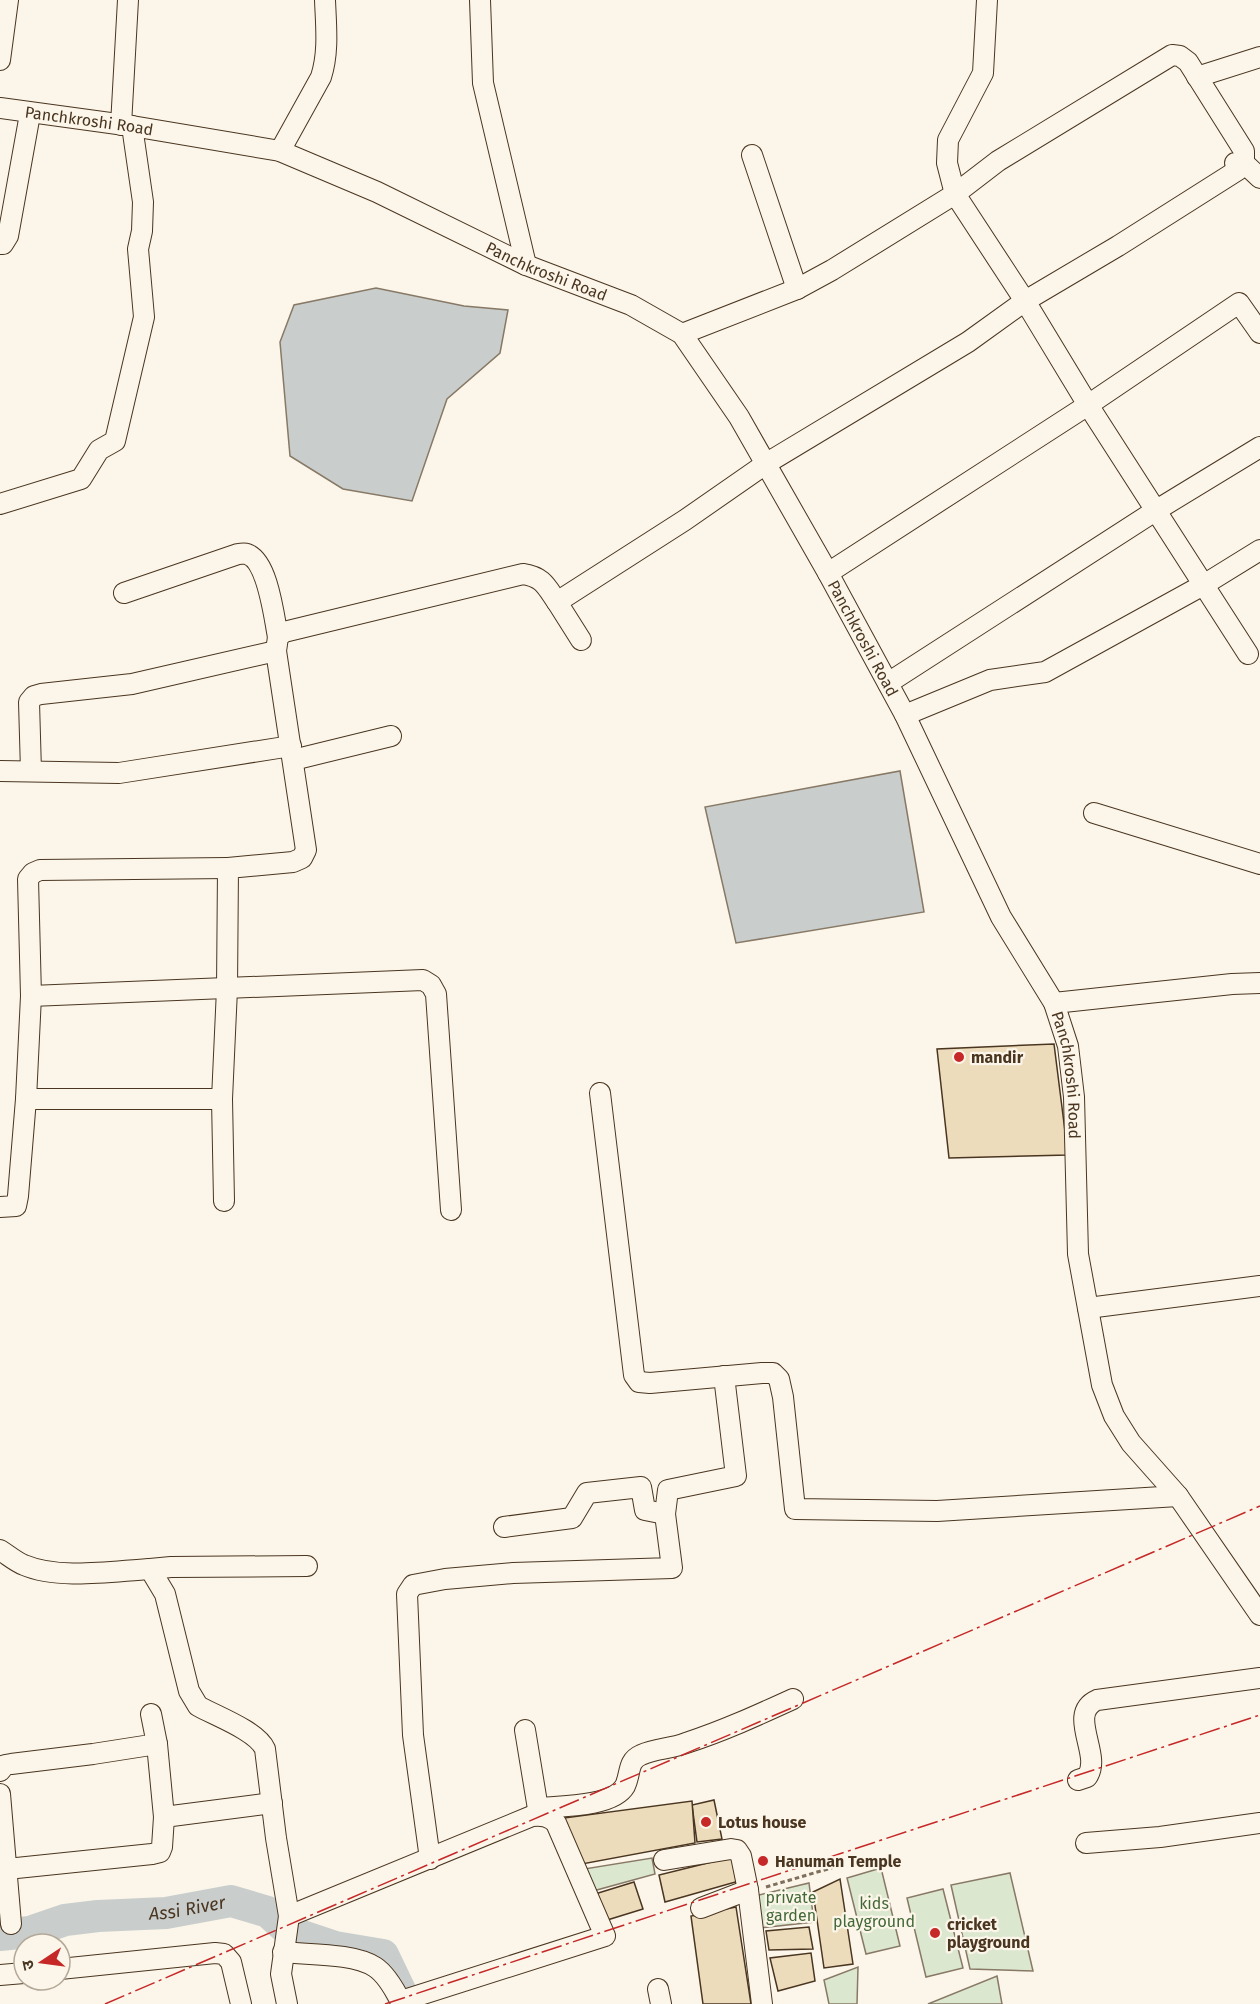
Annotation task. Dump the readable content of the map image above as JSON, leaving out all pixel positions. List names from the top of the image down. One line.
{"streets":{"street":["Panchkroshi Road"]},"water":["Assi River"],"parks":["private garden","kids playground"],"places":["mandir","Lotus house","Hanuman Temple","cricket playground"],"north":"left"}
